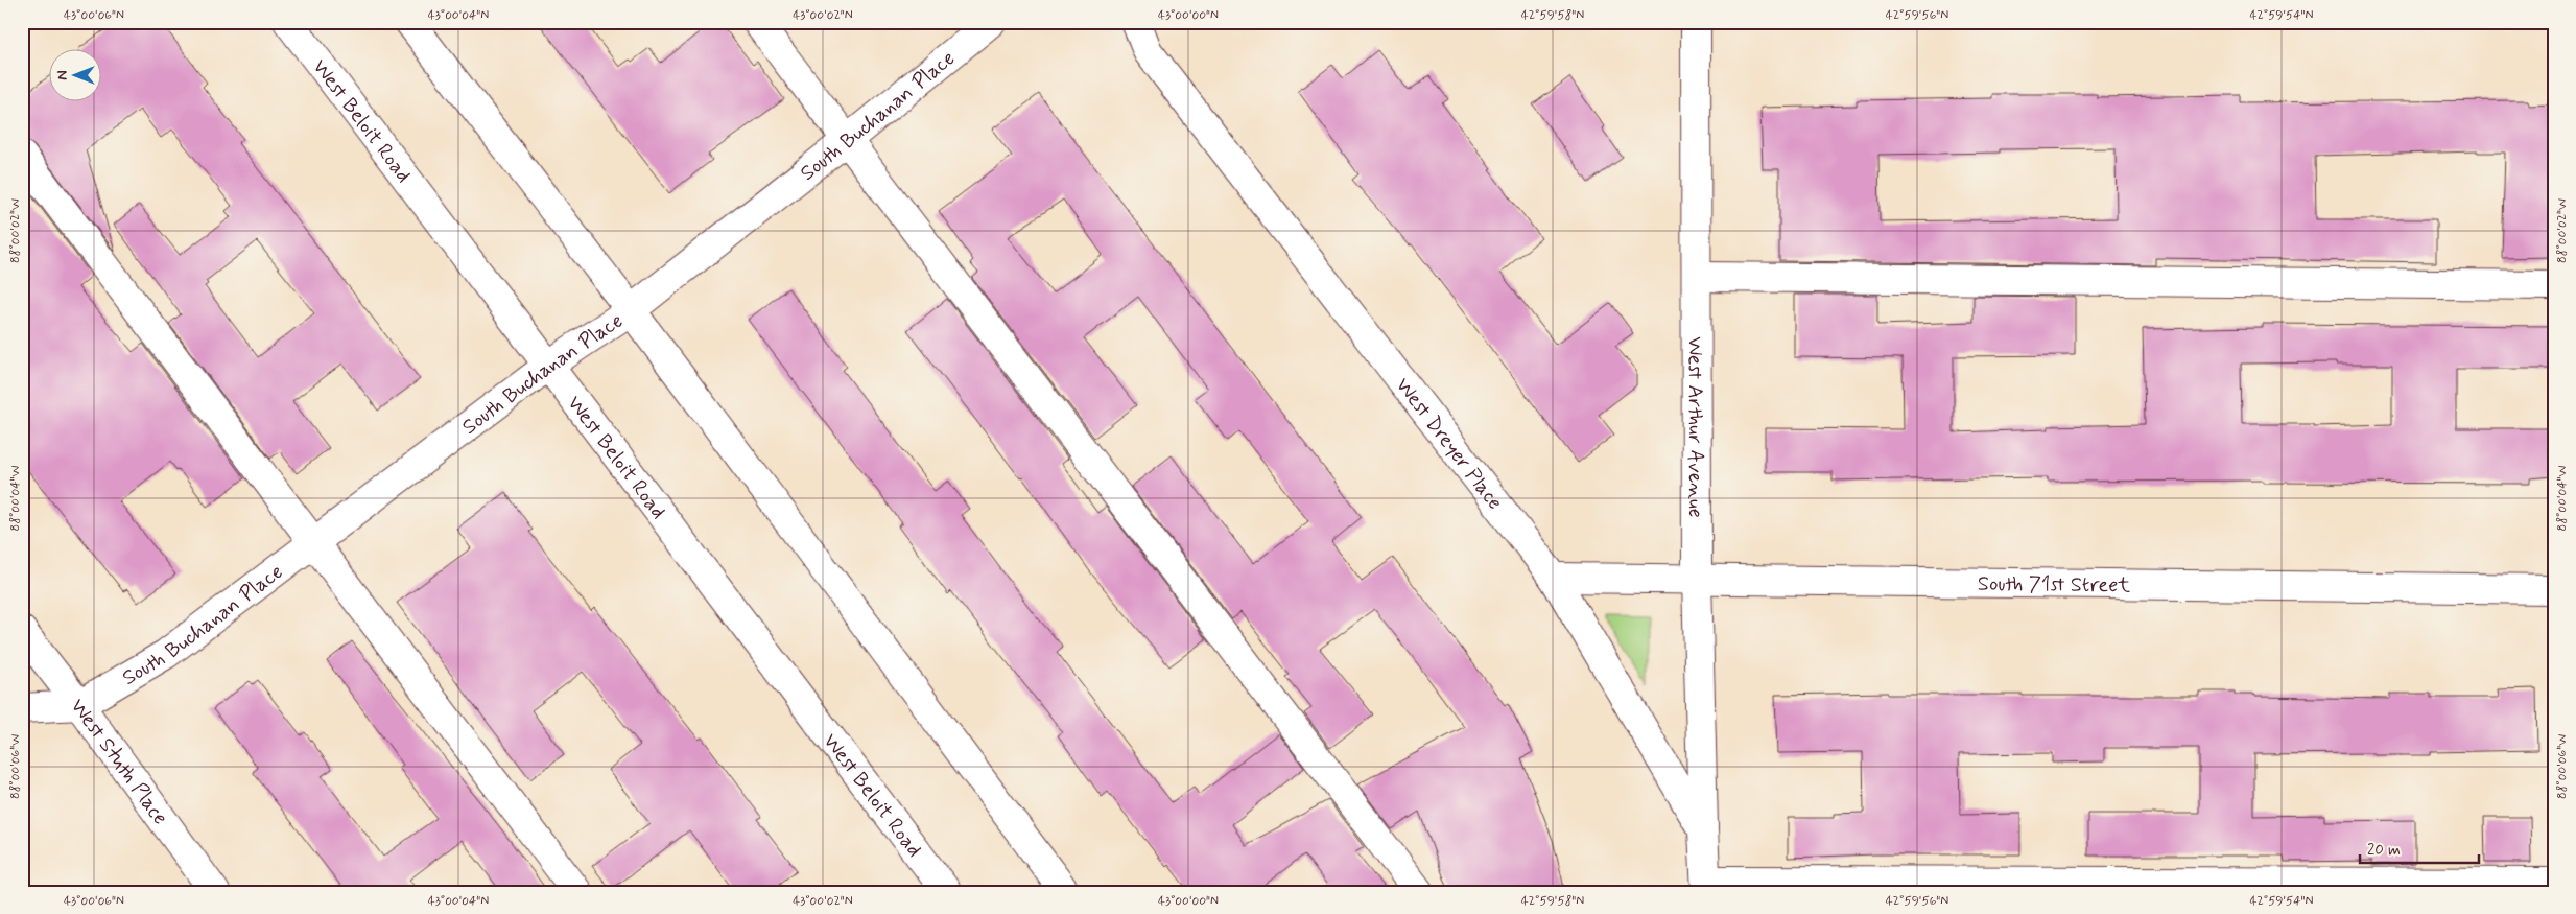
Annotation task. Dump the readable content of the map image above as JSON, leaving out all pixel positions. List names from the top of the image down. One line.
{"streets":{"street":["South Buchanan Place","West Beloit Road","West Arthur Avenue","West Dreyer Place","South 71st Street","West Stuth Place"]},"crossings":[["South Buchanan Place","West Beloit Road"],["South Buchanan Place","West Stuth Place"],["West Arthur Avenue","West Dreyer Place"],["West Arthur Avenue","South 71st Street"],["West Dreyer Place","South 71st Street"]],"scale_bar":"20 m","north":"left","coordinates":["43°00'06\"N","43°00'04\"N","43°00'02\"N","43°00'00\"N","42°59'58\"N","42°59'56\"N","42°59'54\"N","88°00'02\"W","88°00'04\"W","88°00'06\"W"]}
